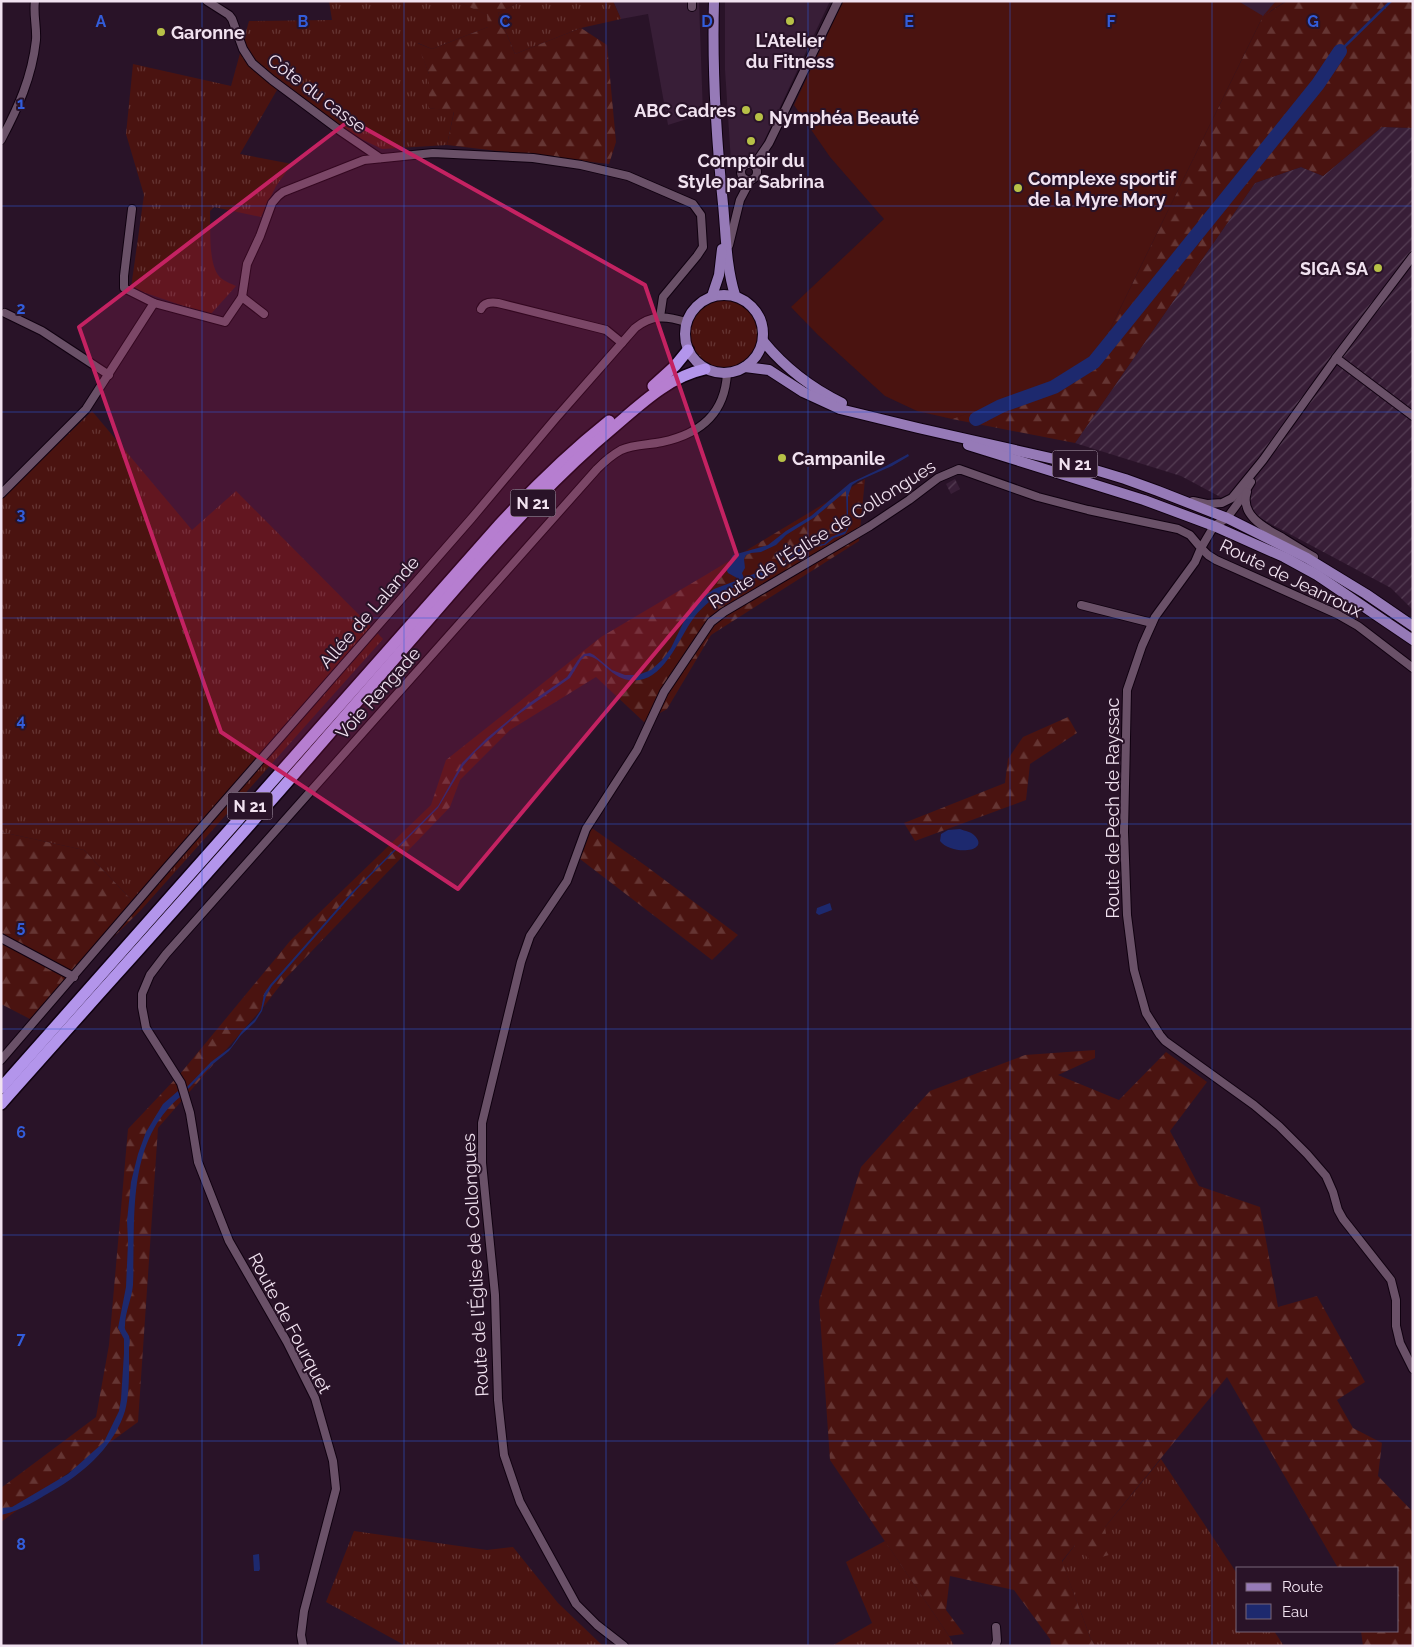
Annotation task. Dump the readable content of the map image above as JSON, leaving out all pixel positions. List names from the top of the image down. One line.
{"streets":{"highway":["N 21"],"street":["Côte du casse","Route de l’Église de Collongues","Route de Jeanroux","Allée de Lalande","Voie Rengade","Route de Pech de Rayssac","Route de Fourquet"]},"crossings":[["N 21","Route de Jeanroux"],["N 21","Voie Rengade"],["Route de l’Église de Collongues","Route de Jeanroux"],["Route de l’Église de Collongues","Route de Pech de Rayssac"],["Route de Jeanroux","Route de Pech de Rayssac"],["Voie Rengade","Route de Fourquet"]],"places":["L'Atelier du Fitness","Garonne","ABC Cadres","Nymphéa Beauté","Comptoir du Style par Sabrina","Complexe sportif de la Myre Mory","SIGA SA","Campanile"],"legend":["Route","Eau"],"grid":{"columns":["A","B","C","D","E","F","G"],"rows":["1","2","3","4","5","6","7","8"]}}
